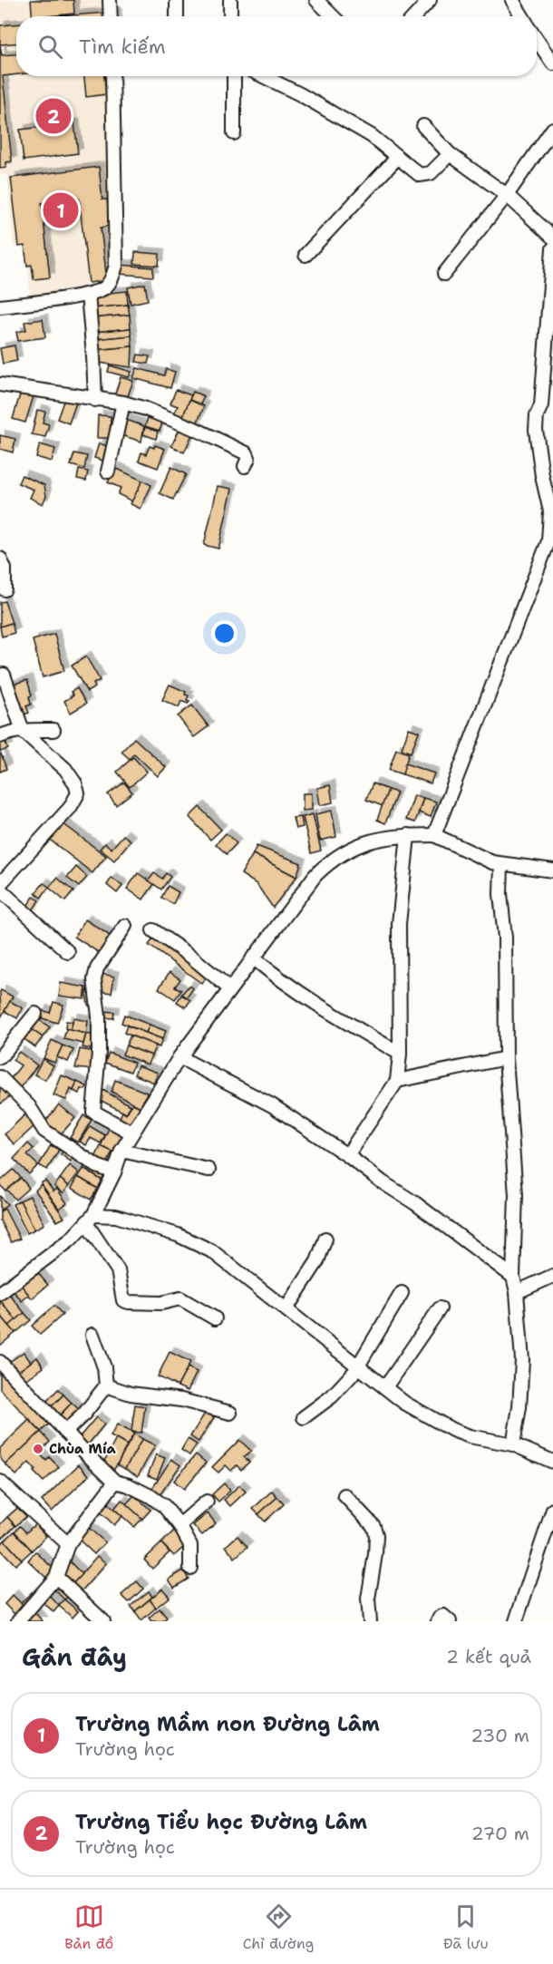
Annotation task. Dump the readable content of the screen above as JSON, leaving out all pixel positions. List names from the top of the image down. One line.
{"places":["Chùa Mía"],"page":{"search":"Tìm kiếm","pins":["2","1"],"heading":["Gần đây","2 kết quả"],"list":[{"mark":"1","name":"Trường Mầm non Đường Lâm","note":"Trường học","value":"230 m"},{"mark":"2","name":"Trường Tiểu học Đường Lâm","note":"Trường học","value":"270 m"}],"nav":["Bản đồ","Chỉ đường","Đã lưu"]}}
